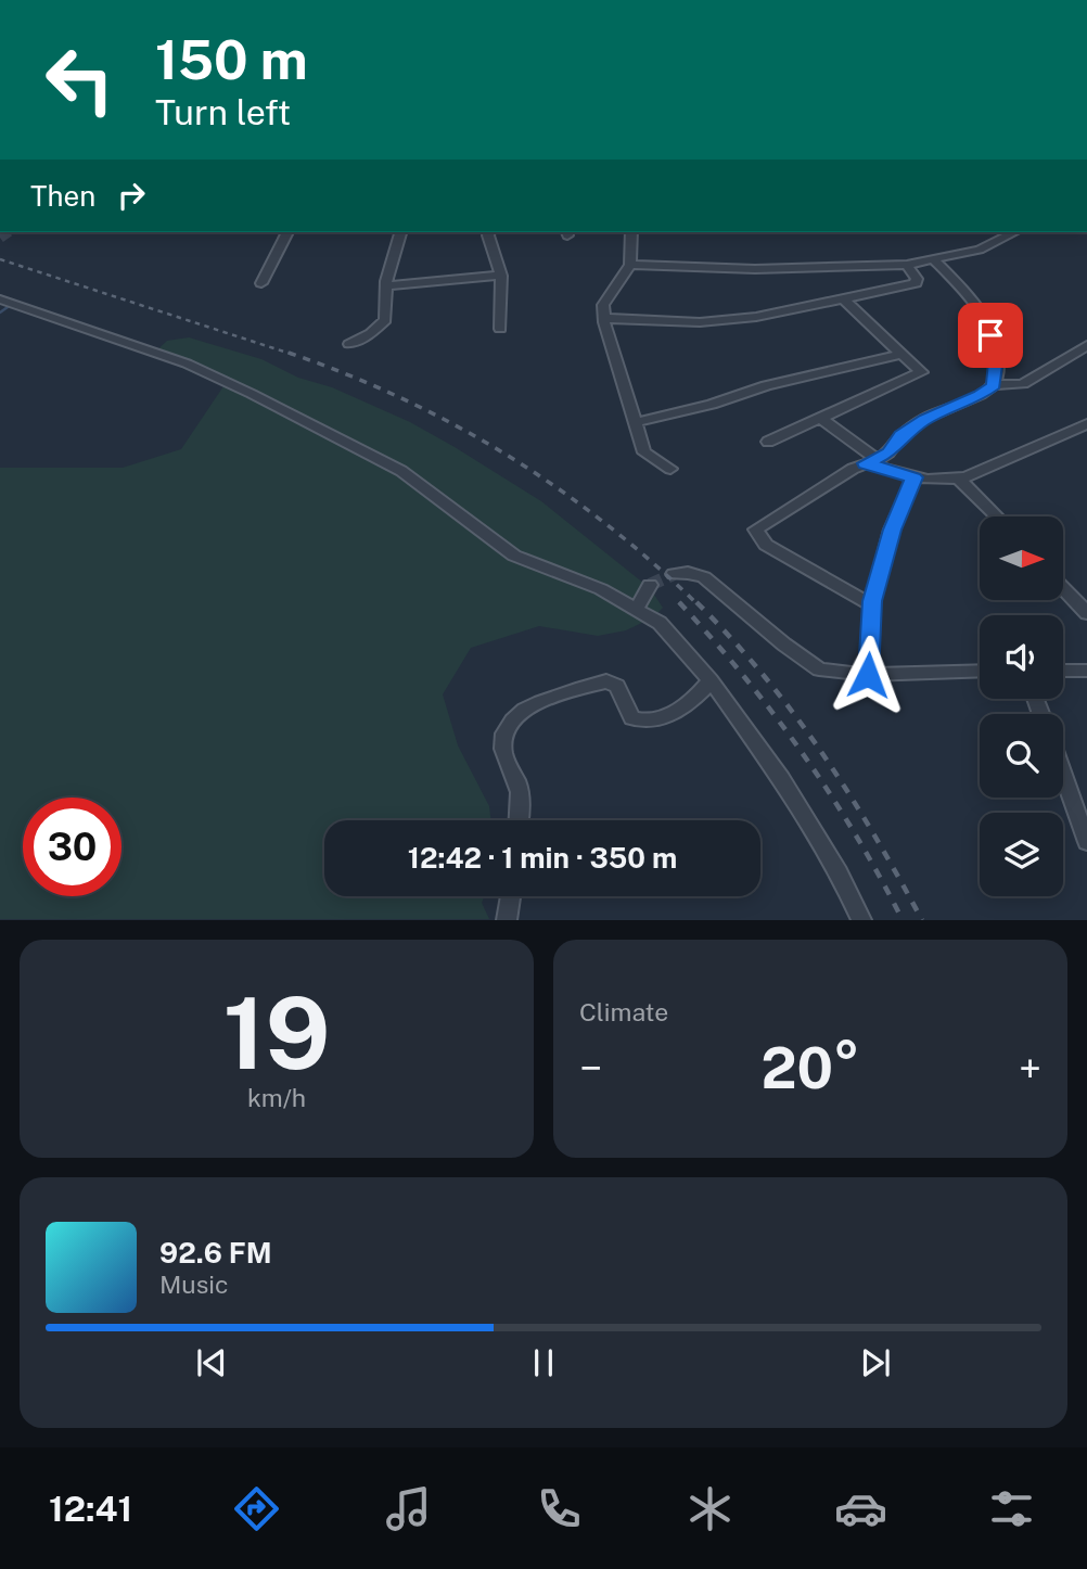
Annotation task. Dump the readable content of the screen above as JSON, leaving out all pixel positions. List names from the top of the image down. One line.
{"north":"right","page":{"turn":["150 m","Turn left"],"then":"Then","limit":"30","trip":"12:42 · 1 min · 350 m","tile":[["19","km/h"],"Climate"],"heat":["−","20°","+"],"song":["92.6 FM","Music"],"tabs":"12:41"}}
